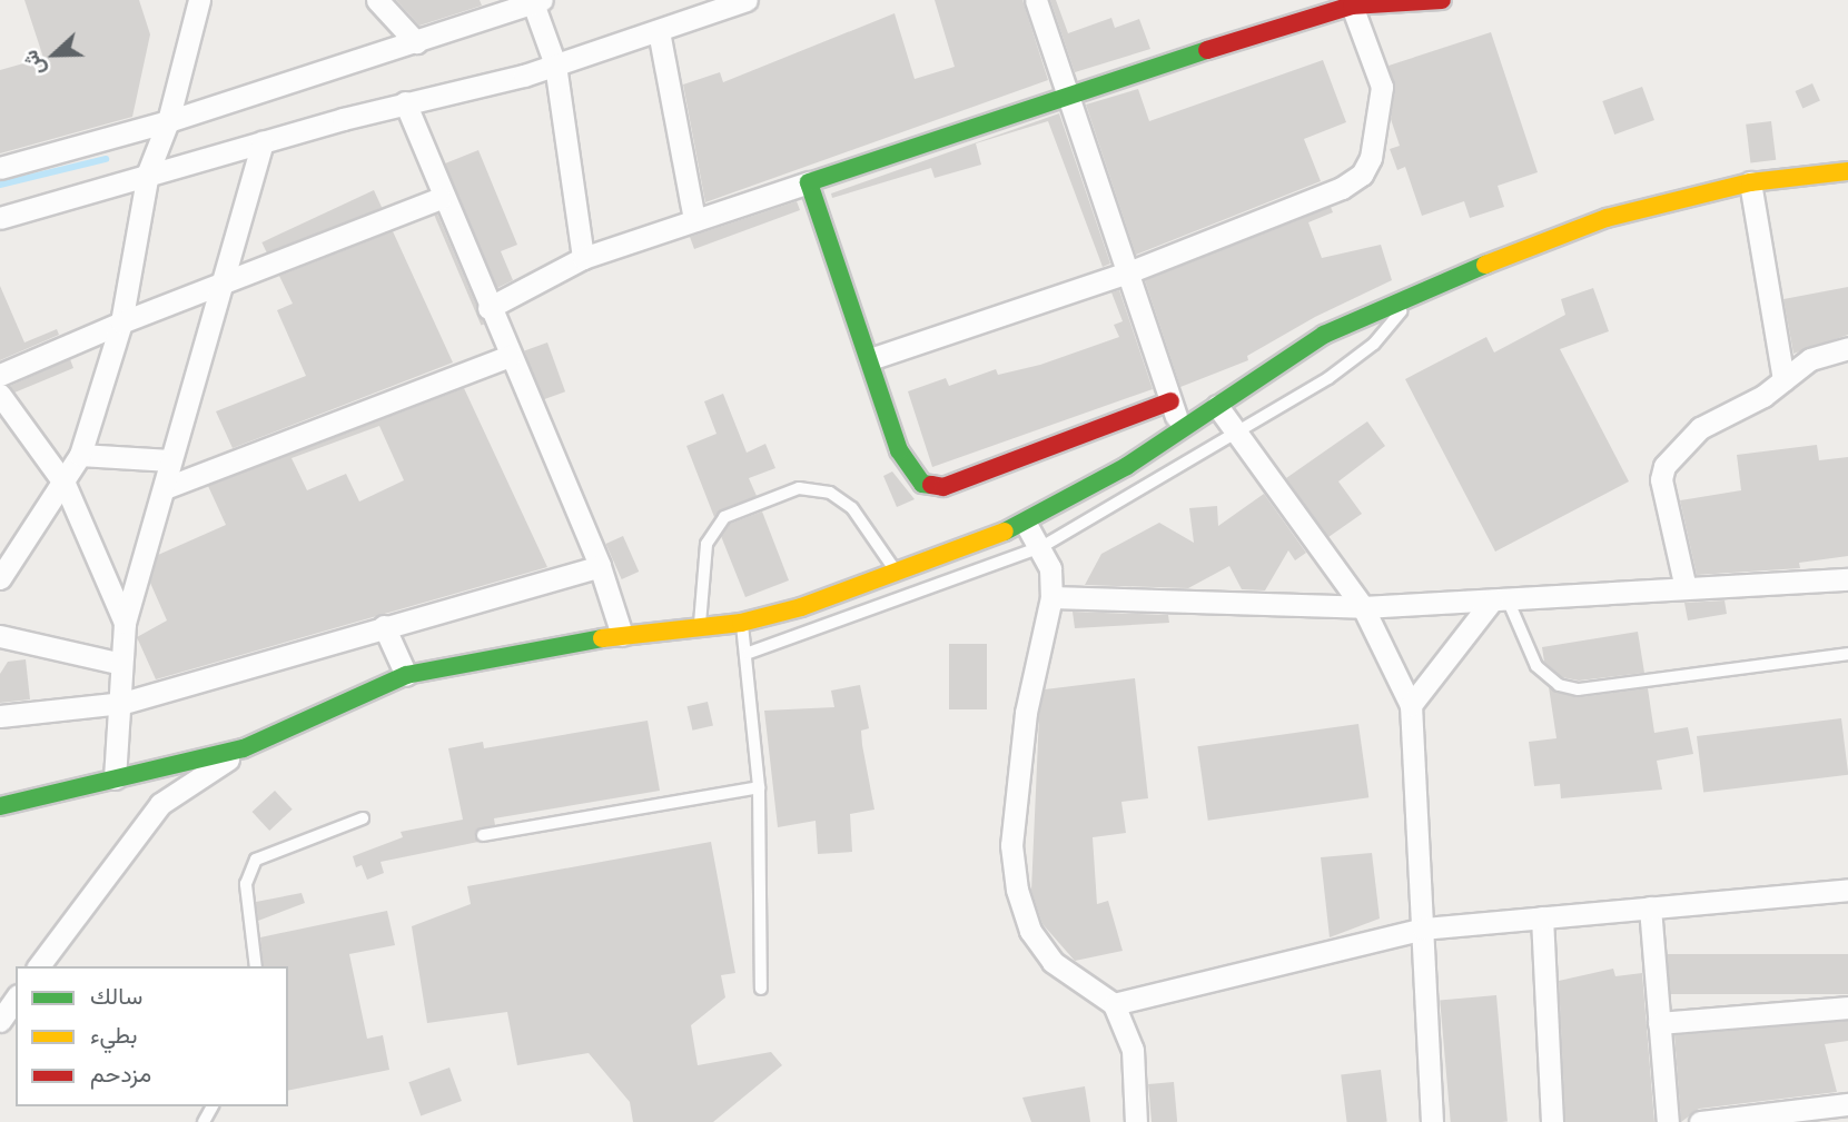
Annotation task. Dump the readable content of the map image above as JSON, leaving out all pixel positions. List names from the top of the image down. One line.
{"legend":["سالك","بطيء","مزدحم"],"north":"left"}
